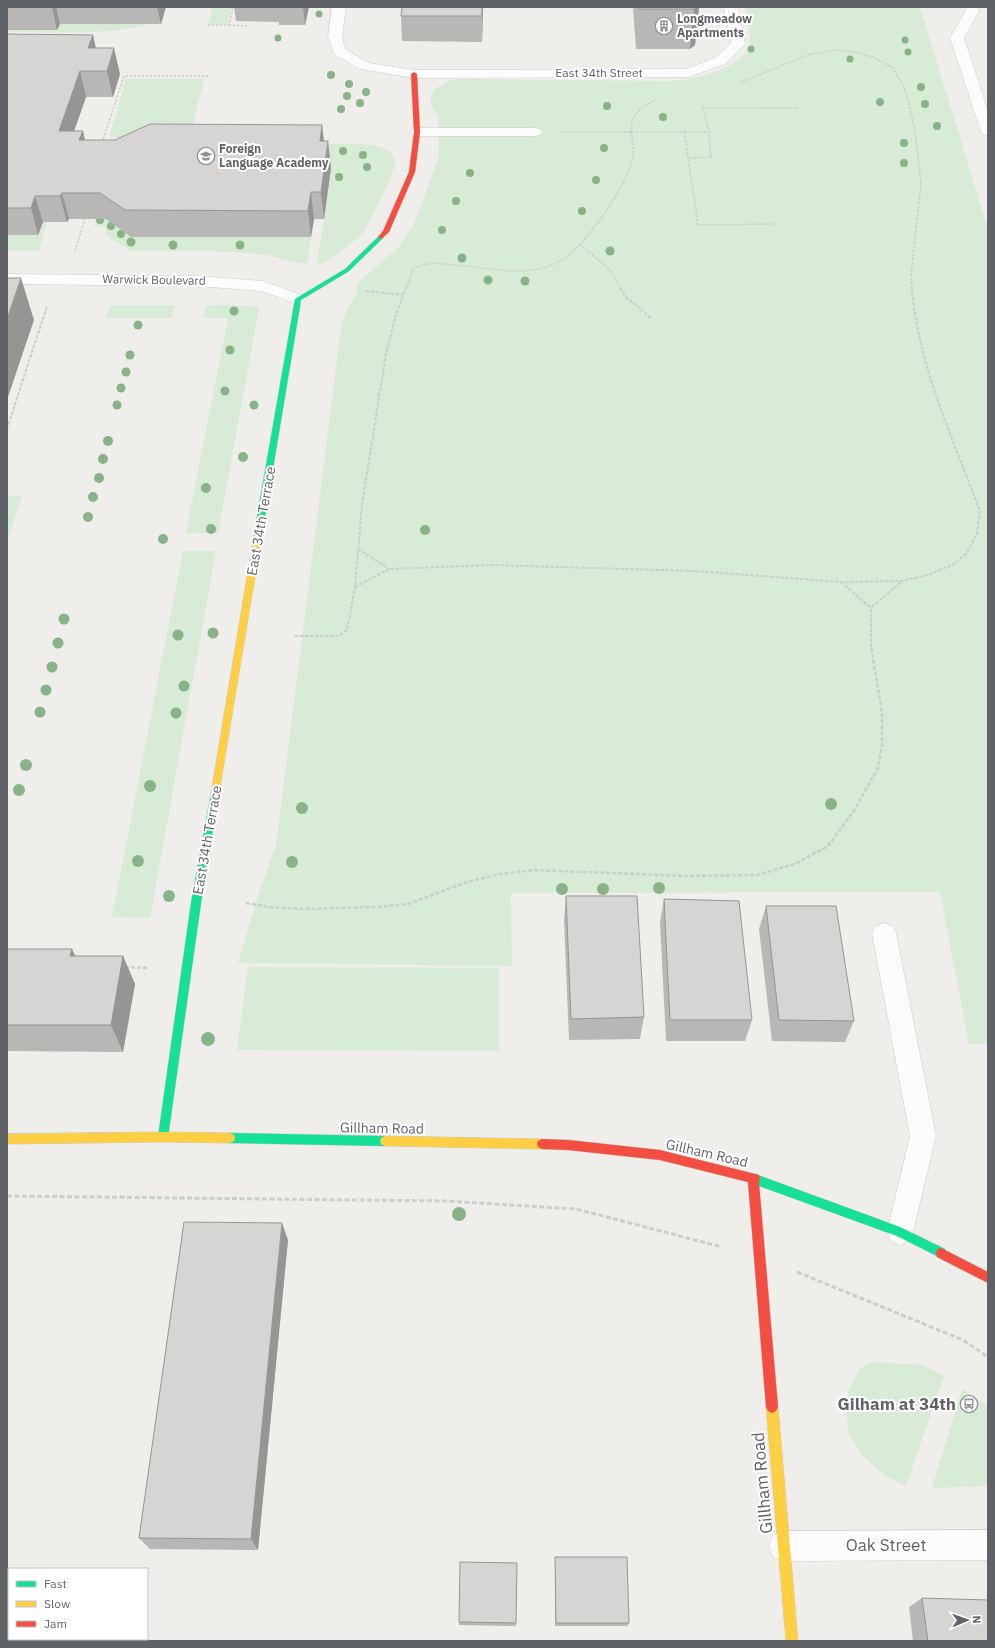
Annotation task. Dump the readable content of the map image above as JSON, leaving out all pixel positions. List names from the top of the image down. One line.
{"streets":{"street":["East 34th Street","Warwick Boulevard","East 34th Terrace","Gillham Road","Oak Street"]},"crossings":[["Warwick Boulevard","East 34th Terrace"],["East 34th Terrace","Gillham Road"],["Gillham Road","Oak Street"]],"places":{"building":["Longmeadow Apartments"],"school or university":["Foreign Language Academy"],"bus stop":["Gilham at 34th"]},"legend":["Fast","Slow","Jam"],"north":"right"}
